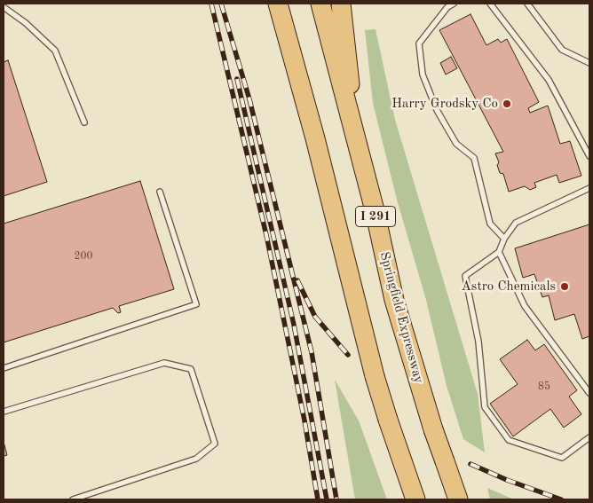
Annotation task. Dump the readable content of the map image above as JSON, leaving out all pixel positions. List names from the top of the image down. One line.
{"streets":{"highway":["I 291","Springfield Expressway"]},"places":["Harry Grodsky Co","Astro Chemicals"],"house_numbers":["200","85"]}
